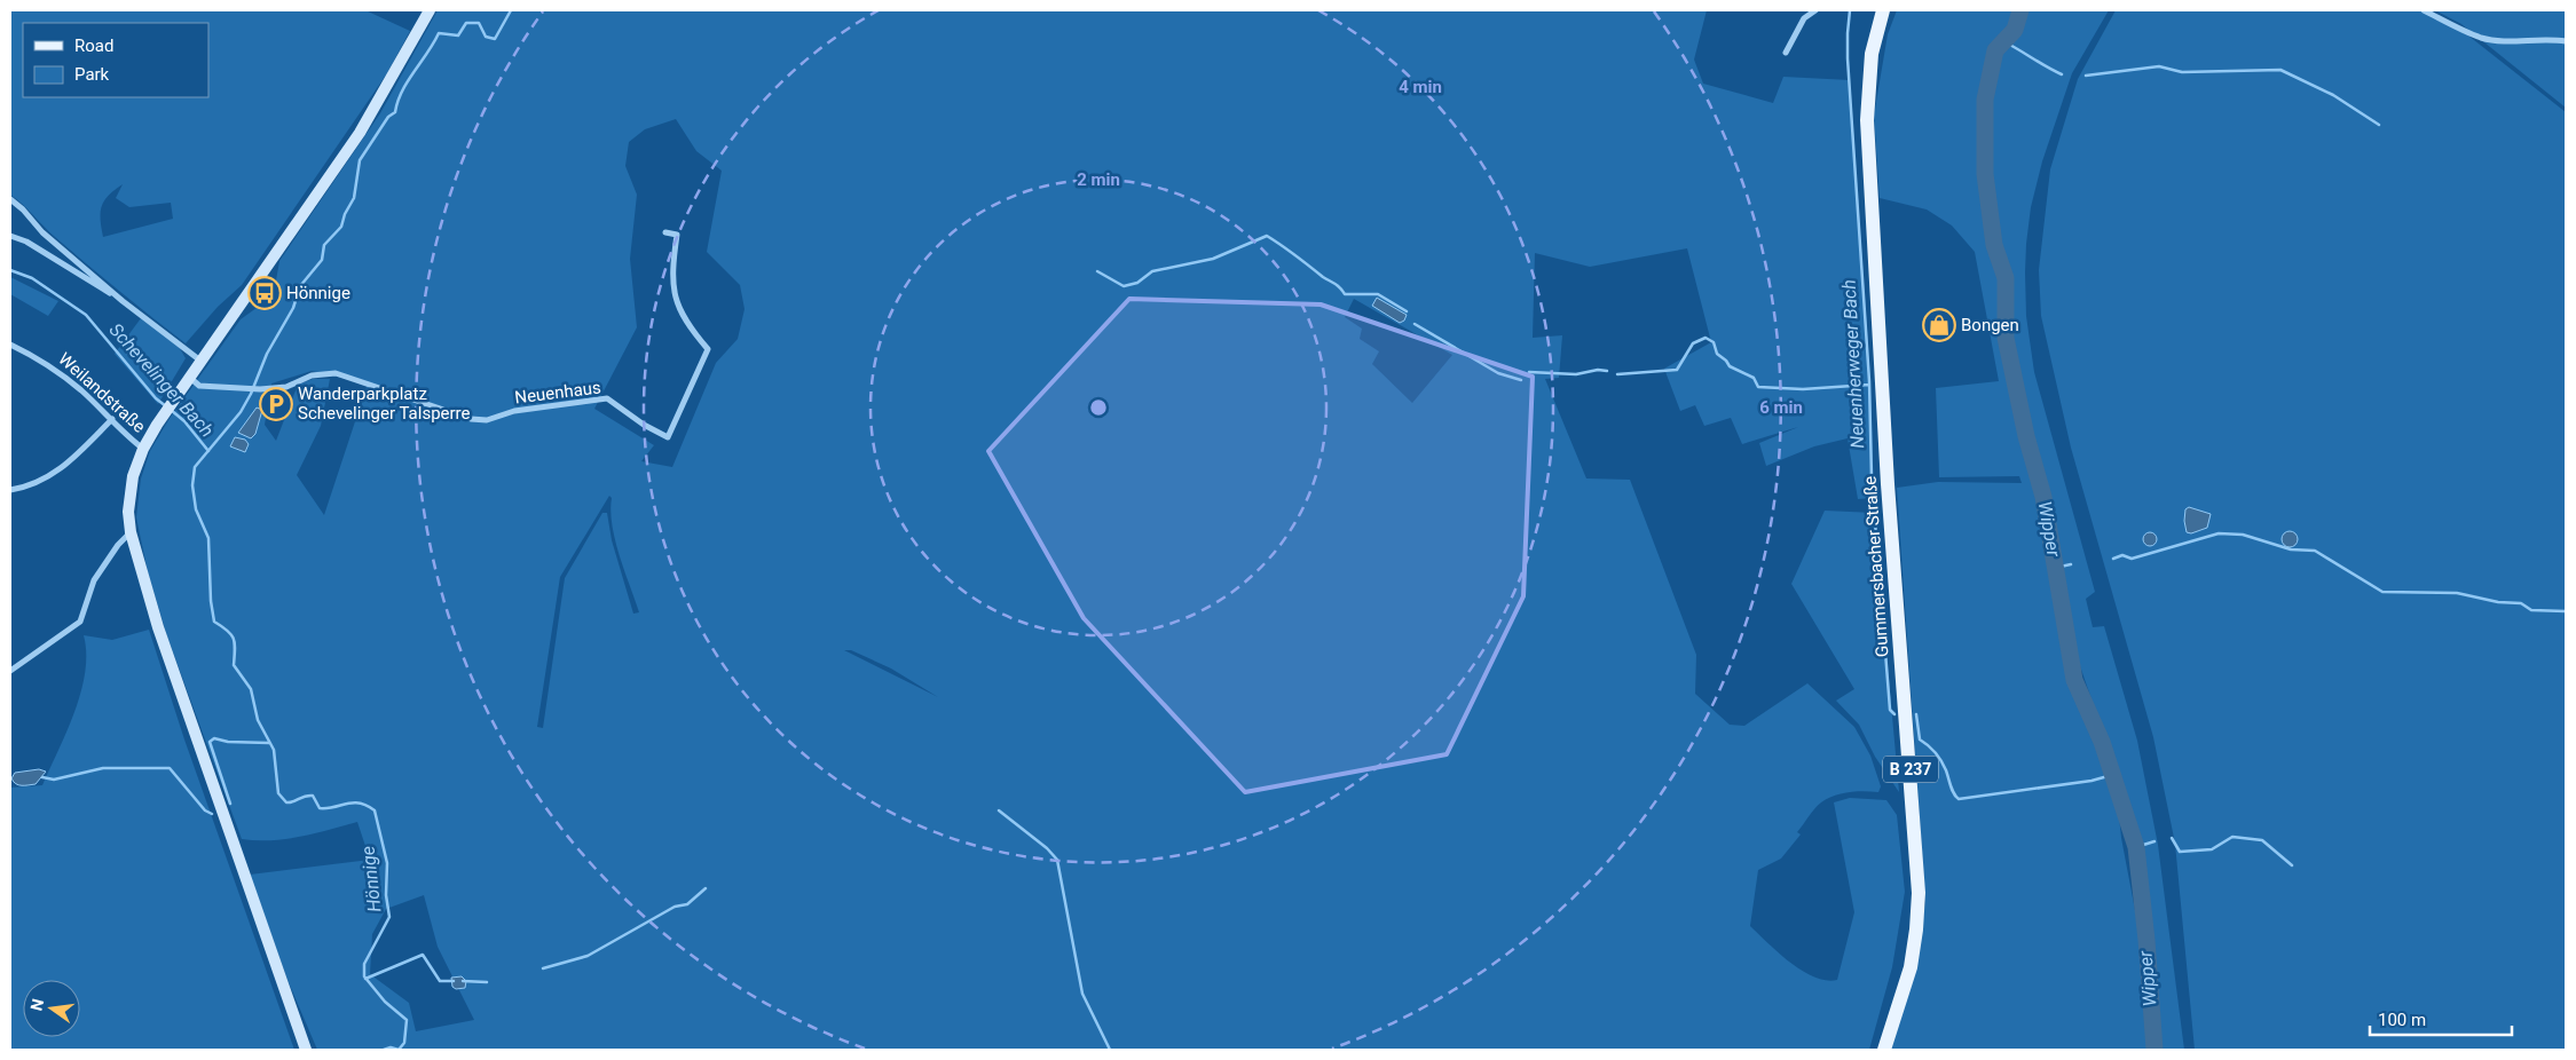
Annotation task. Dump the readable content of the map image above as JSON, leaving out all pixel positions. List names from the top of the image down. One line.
{"streets":{"main road":["Gummersbacher Straße","B 237"],"street":["Weilandstraße","Neuenhaus"]},"water":["Neuenherweger Bach","Schevelinger Bach","Wipper","Hönnige"],"places":{"bus stop":["Hönnige"],"shop":["Bongen"],"parking":["Wanderparkplatz Schevelinger Talsperre"]},"legend":["Road","Park"],"scale_bar":"100 m","north":"left","rings":["4 min","2 min","6 min"]}
